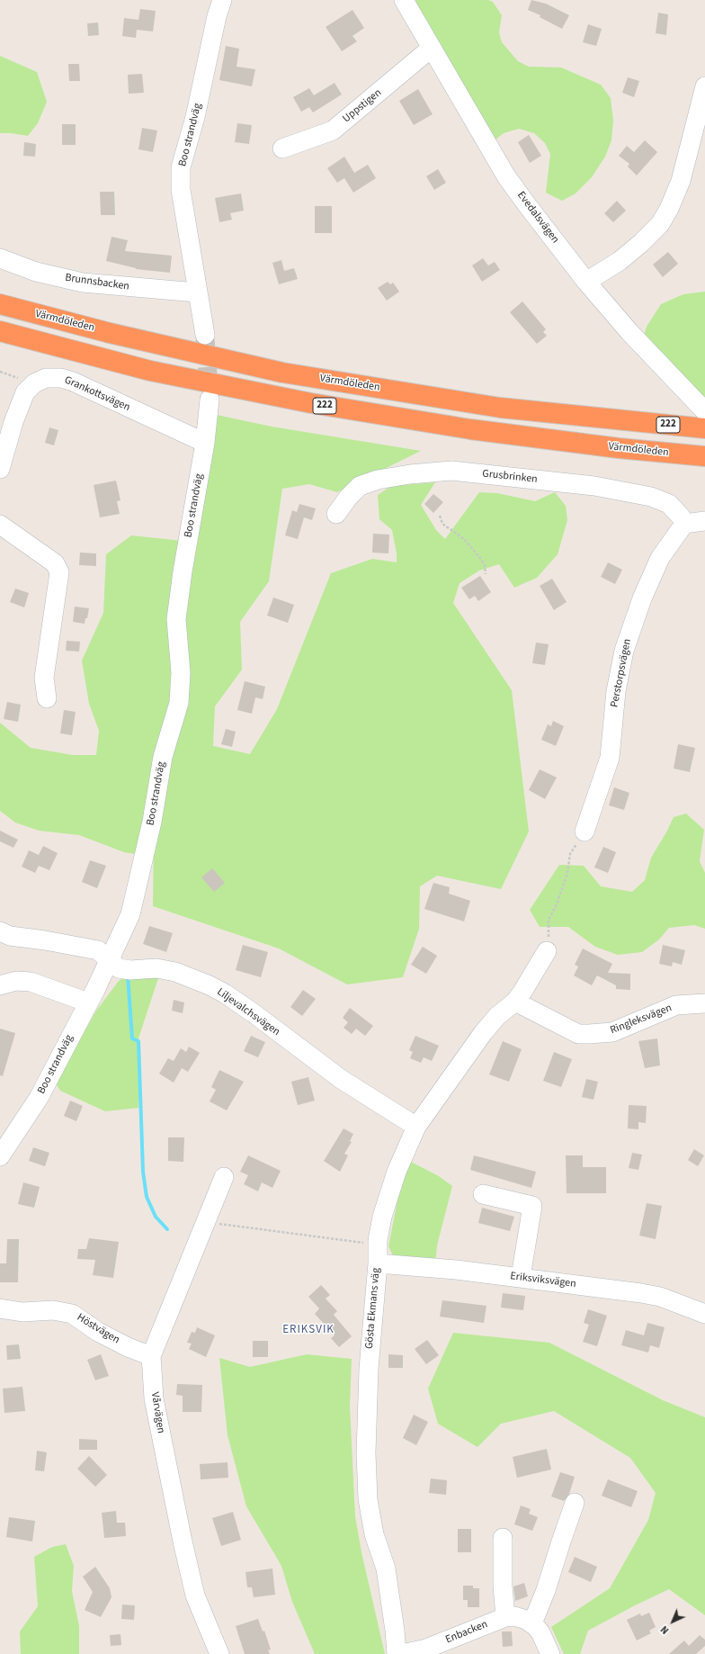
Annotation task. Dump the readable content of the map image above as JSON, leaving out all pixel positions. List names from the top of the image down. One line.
{"streets":{"highway":["Värmdöleden","222"],"street":["Uppstigen","Boo strandväg","Evedalsvägen","Brunnsbacken","Grankottsvägen","Grusbrinken","Perstorpsvägen","Liljevalchsvägen","Ringleksvägen","Eriksviksvägen","Gösta Ekmans väg","Höstvägen","Vårvägen","Enbacken"]},"crossings":[["Uppstigen","Evedalsvägen"],["Boo strandväg","Brunnsbacken"],["Boo strandväg","Grankottsvägen"],["Boo strandväg","Liljevalchsvägen"],["Grusbrinken","Perstorpsvägen"],["Liljevalchsvägen","Gösta Ekmans väg"],["Ringleksvägen","Gösta Ekmans väg"],["Eriksviksvägen","Gösta Ekmans väg"],["Höstvägen","Vårvägen"]],"districts":["ERIKSVIK"],"north":"bottom left"}
